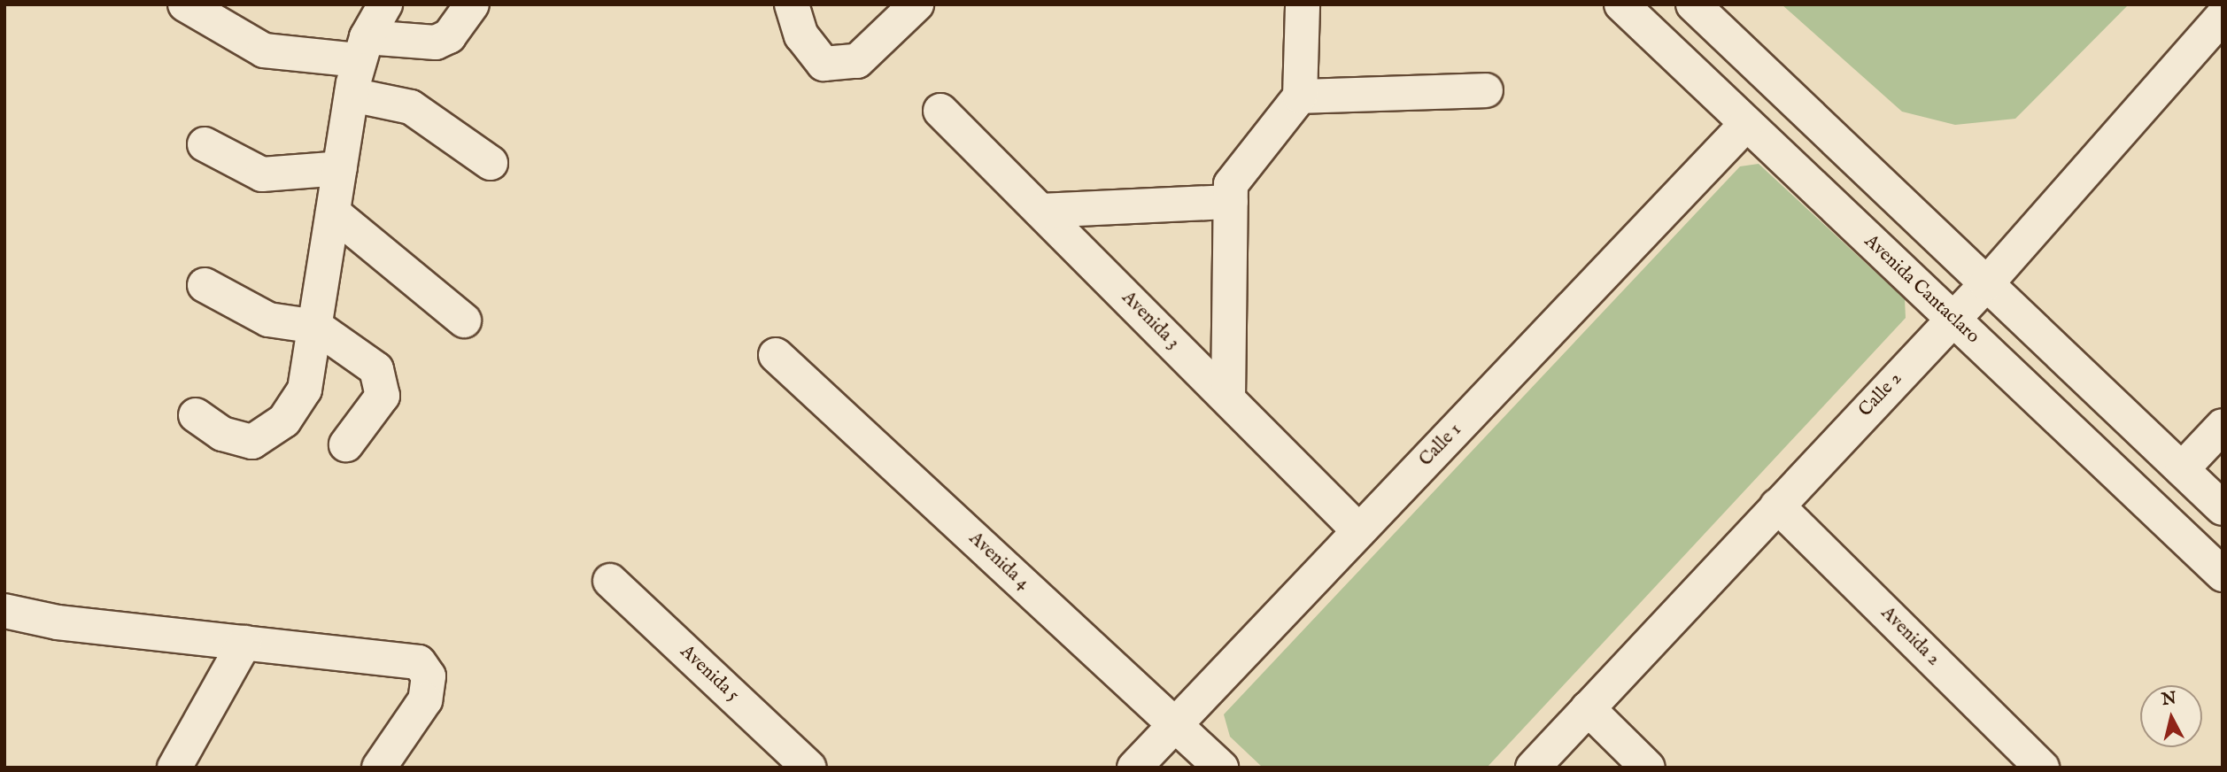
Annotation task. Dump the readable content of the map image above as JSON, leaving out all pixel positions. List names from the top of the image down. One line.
{"streets":{"street":["Avenida Cantaclaro","Avenida 3","Calle 2","Calle 1","Avenida 4","Avenida 2","Avenida 5"]},"crossings":[["Avenida Cantaclaro","Calle 2"],["Avenida Cantaclaro","Calle 1"],["Avenida 3","Calle 1"],["Calle 2","Avenida 2"],["Calle 1","Avenida 4"]],"north":"top"}
